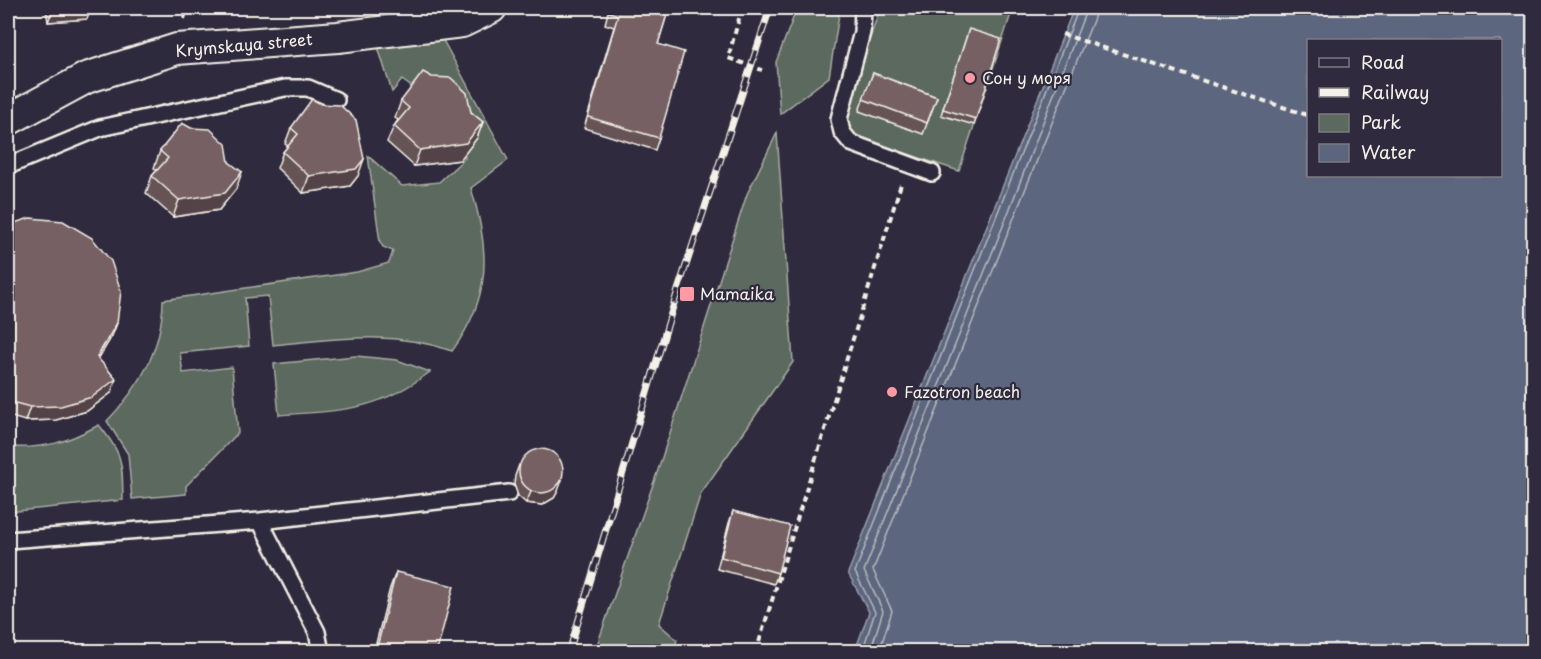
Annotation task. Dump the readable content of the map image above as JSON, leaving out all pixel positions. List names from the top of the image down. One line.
{"streets":{"street":["Krymskaya street"]},"places":{"other":["Сон у моря","Fazotron beach"],"transit":["Mamaika"]},"legend":["Road","Railway","Park","Water"]}
